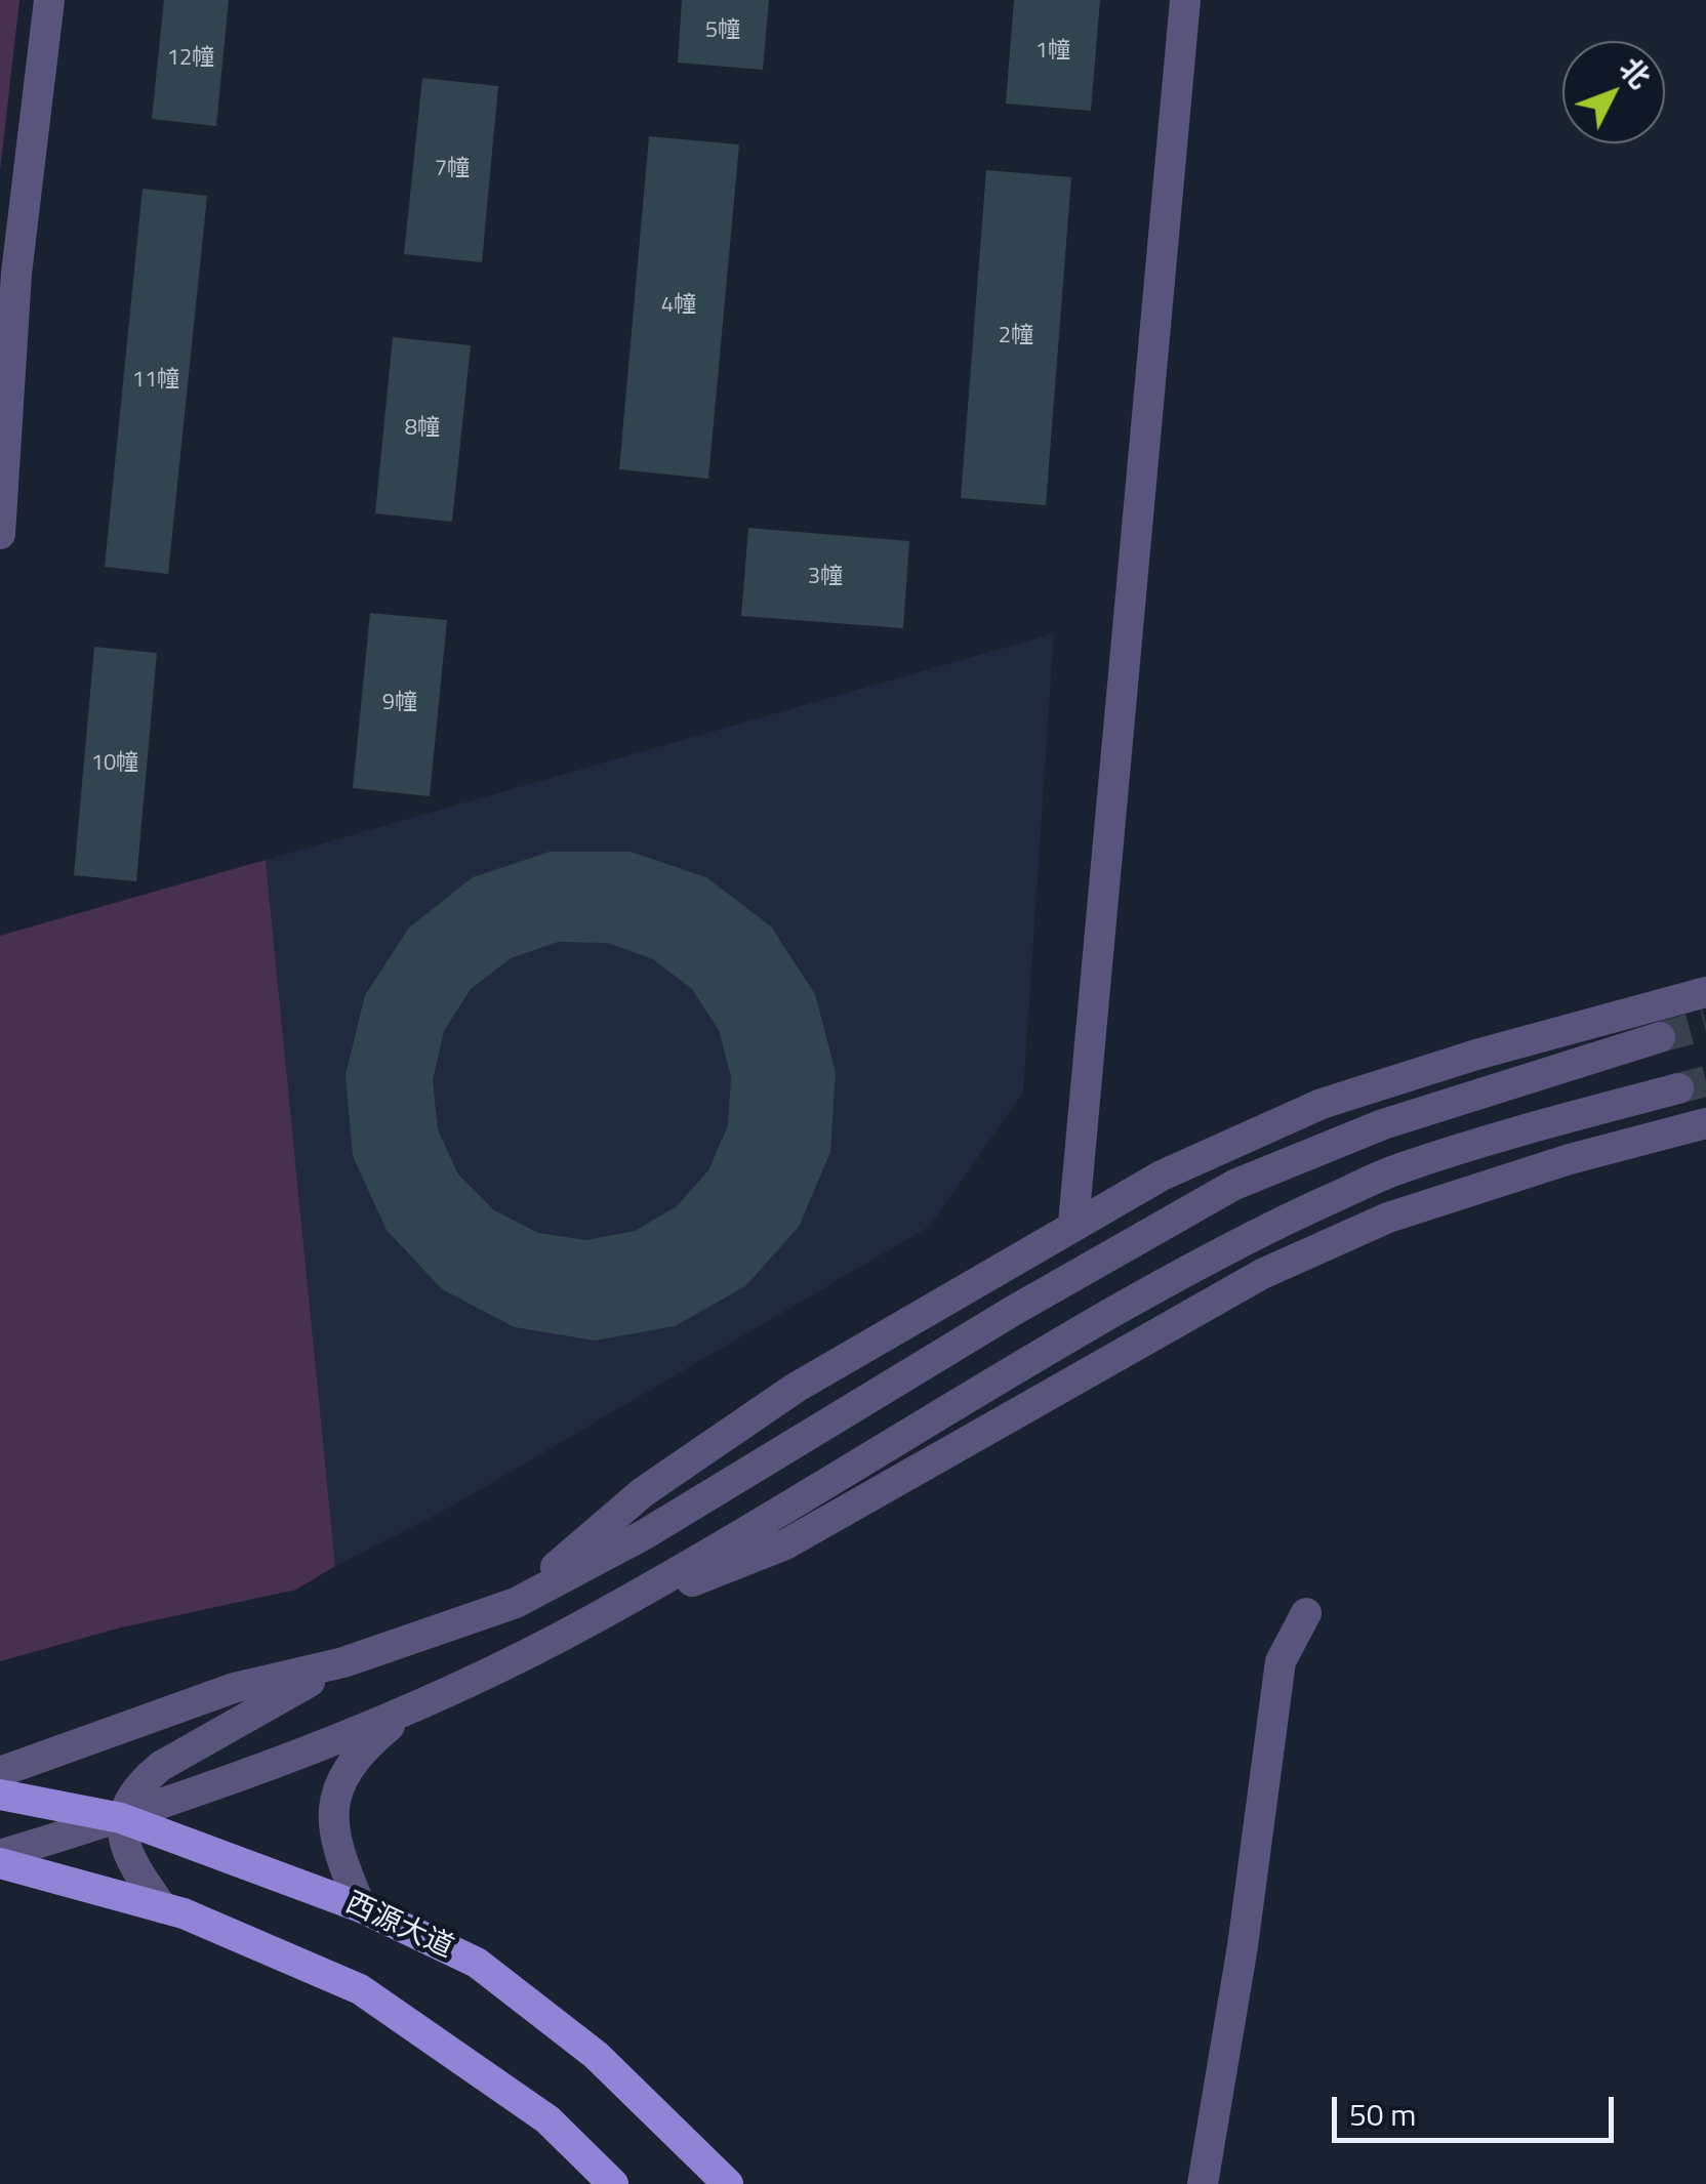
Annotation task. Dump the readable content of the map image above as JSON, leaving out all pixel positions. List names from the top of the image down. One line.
{"streets":{"main road":["西源大道"]},"house_numbers":["5幢","1幢","12幢","7幢","4幢","2幢","11幢","8幢","3幢","9幢","10幢"],"scale_bar":"50 m","north":"top right"}
